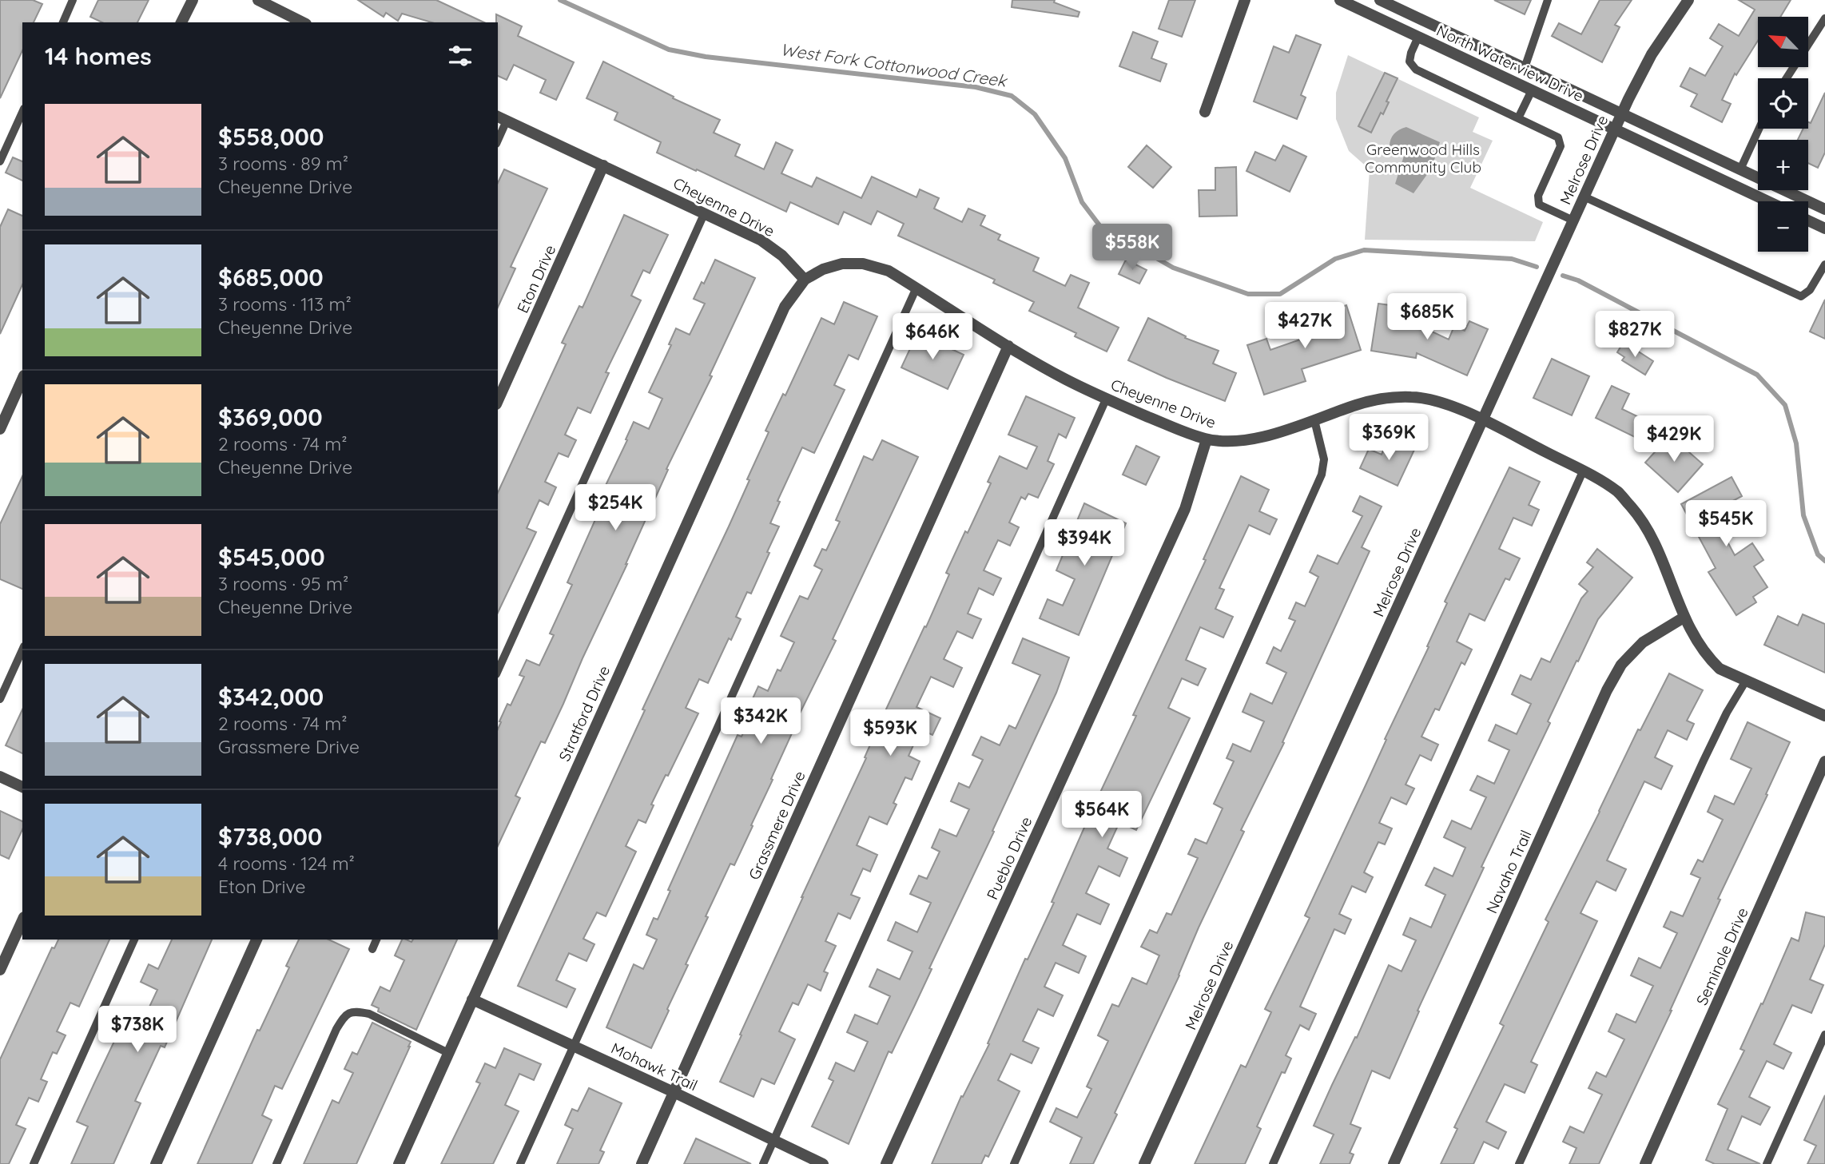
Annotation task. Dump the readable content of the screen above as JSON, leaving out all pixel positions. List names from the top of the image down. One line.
{"streets":{"street":["North Waterview Drive","Melrose Drive","Cheyenne Drive","Eton Drive","Stratford Drive","Grassmere Drive","Pueblo Drive","Navaho Trail","Seminole Drive","Mohawk Trail"]},"crossings":[["North Waterview Drive","Melrose Drive"],["Melrose Drive","Cheyenne Drive"],["Cheyenne Drive","Eton Drive"],["Cheyenne Drive","Stratford Drive"],["Cheyenne Drive","Grassmere Drive"],["Cheyenne Drive","Pueblo Drive"],["Cheyenne Drive","Navaho Trail"],["Stratford Drive","Mohawk Trail"],["Grassmere Drive","Mohawk Trail"]],"water":["West Fork Cottonwood Creek"],"parks":["Greenwood Hills Community Club"],"north":"top left","page":{"map_buttons":["+","−"],"heading":"14 homes","list":[{"name":"$558,000","note":"3 rooms · 89 m² · Cheyenne Drive"},{"name":"$685,000","note":"3 rooms · 113 m² · Cheyenne Drive"},{"name":"$369,000","note":"2 rooms · 74 m² · Cheyenne Drive"},{"name":"$545,000","note":"3 rooms · 95 m² · Cheyenne Drive"},{"name":"$342,000","note":"2 rooms · 74 m² · Grassmere Drive"},{"name":"$738,000","note":"4 rooms · 124 m² · Eton Drive"}],"price":["$558K","$685K","$427K","$827K","$646K","$369K","$429K","$254K","$545K","$394K","$342K","$593K","$564K","$738K"]}}
